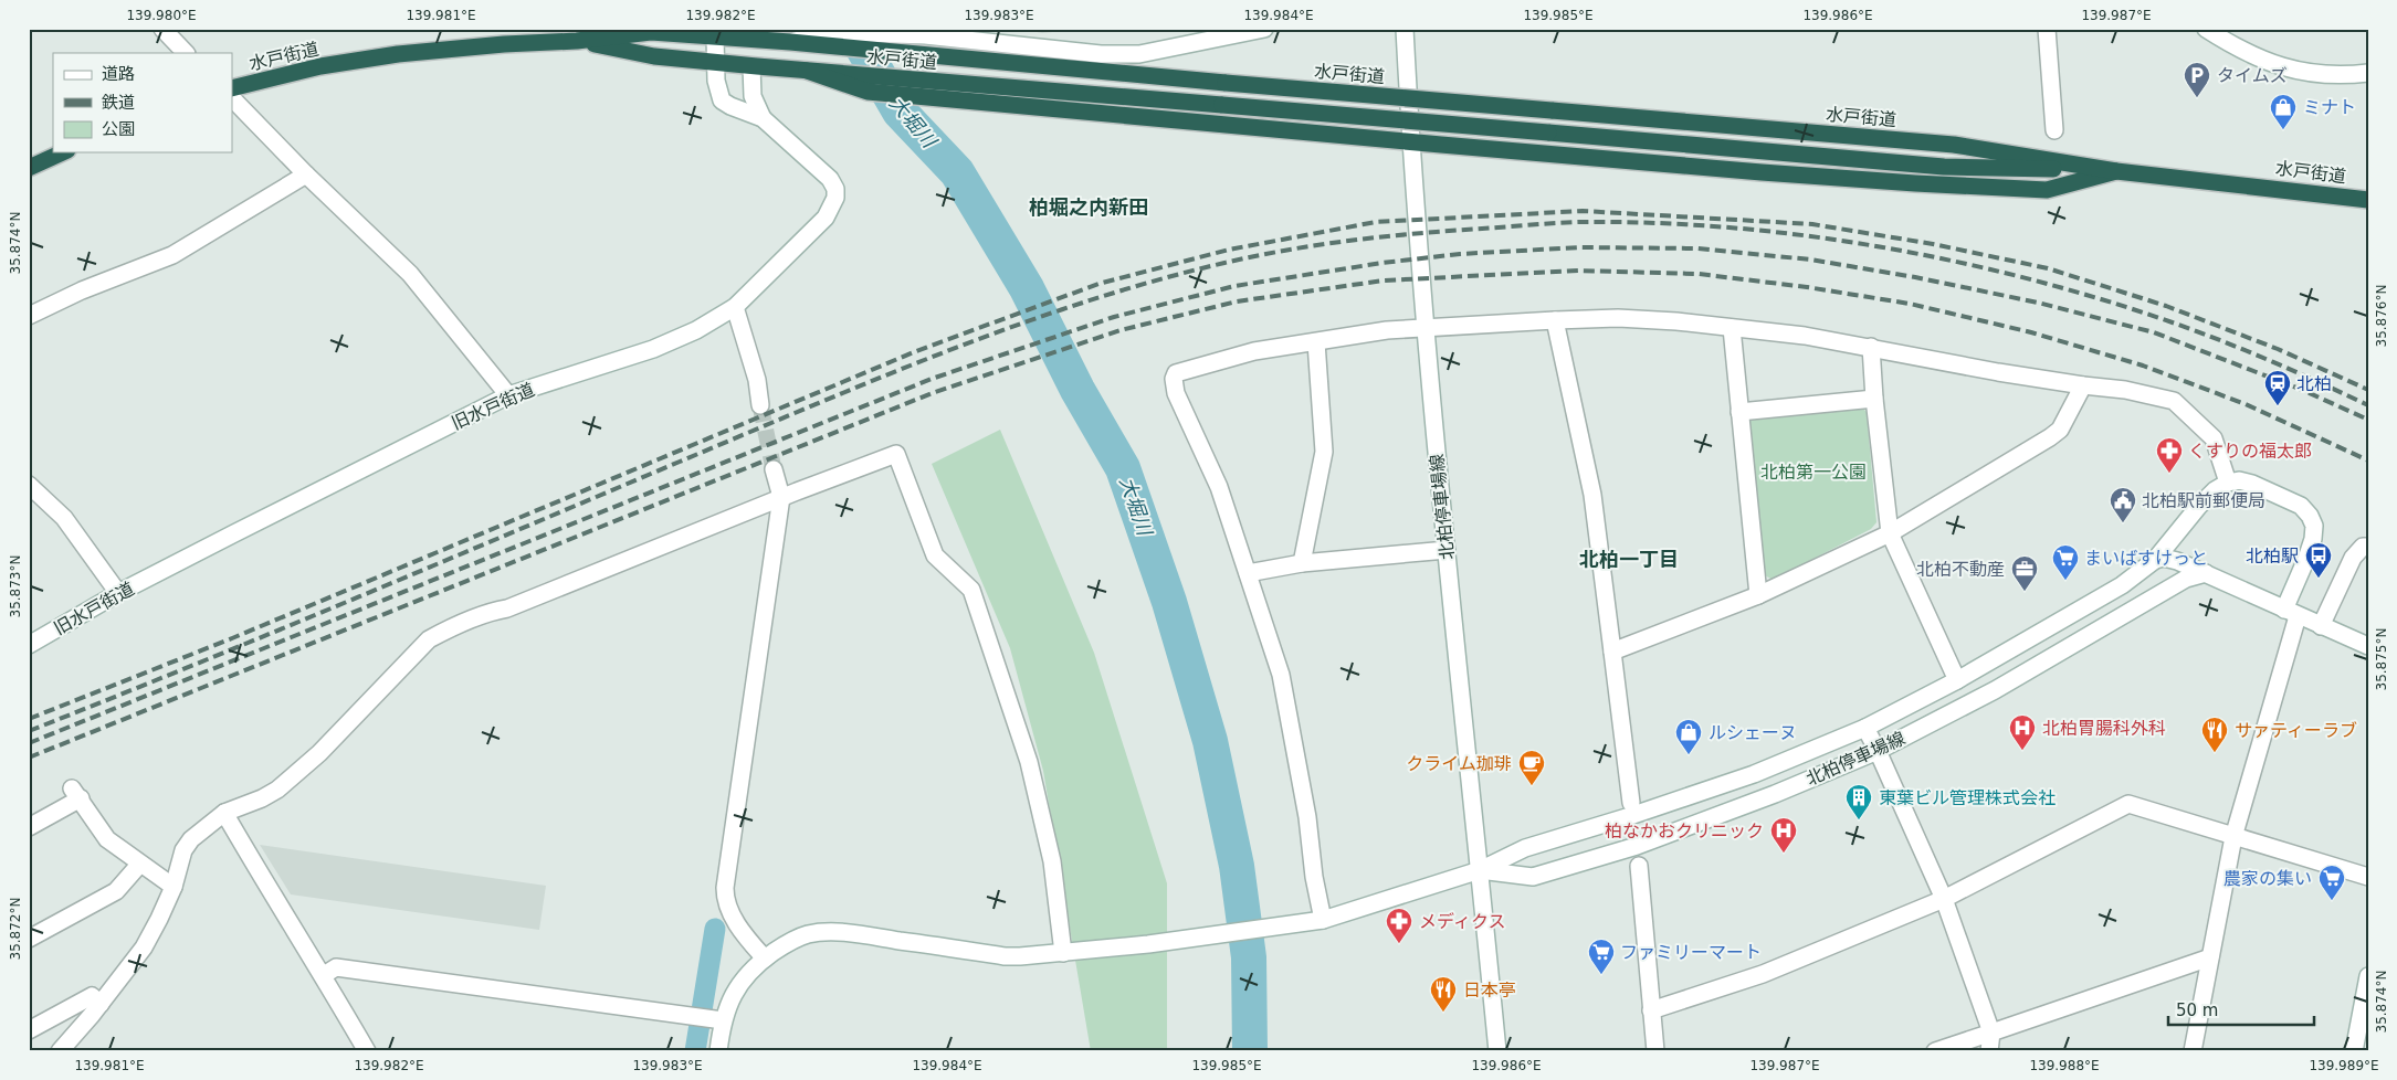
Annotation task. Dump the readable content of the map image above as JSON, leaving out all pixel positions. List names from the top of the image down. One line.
{"streets":{"highway":["水戸街道"],"street":["旧水戸街道","北柏停車場線"]},"crossings":[["水戸街道","旧水戸街道"]],"districts":["柏堀之内新田","北柏一丁目"],"water":["大堀川"],"parks":["北柏第一公園"],"places":{"parking":["タイムズ"],"shop":["ミナト","ルシェーヌ"],"station":["北柏"],"pharmacy":["くすりの福太郎","メディクス"],"public building":["北柏駅前郵便局"],"bus stop":["北柏駅"],"supermarket":["まいばすけっと","農家の集い","ファミリーマート"],"office":["北柏不動産"],"hospital":["北柏胃腸科外科","柏なかおクリニック"],"restaurant":["サァティーラブ","日本亭"],"cafe":["クライム珈琲"],"building":["東葉ビル管理株式会社"]},"legend":["道路","鉄道","公園"],"scale_bar":"50 m","coordinates":["139.980°E","139.981°E","139.982°E","139.983°E","139.984°E","139.985°E","139.986°E","139.987°E","35.874°N","35.876°N","35.873°N","35.875°N","35.872°N","139.988°E","139.989°E"]}
